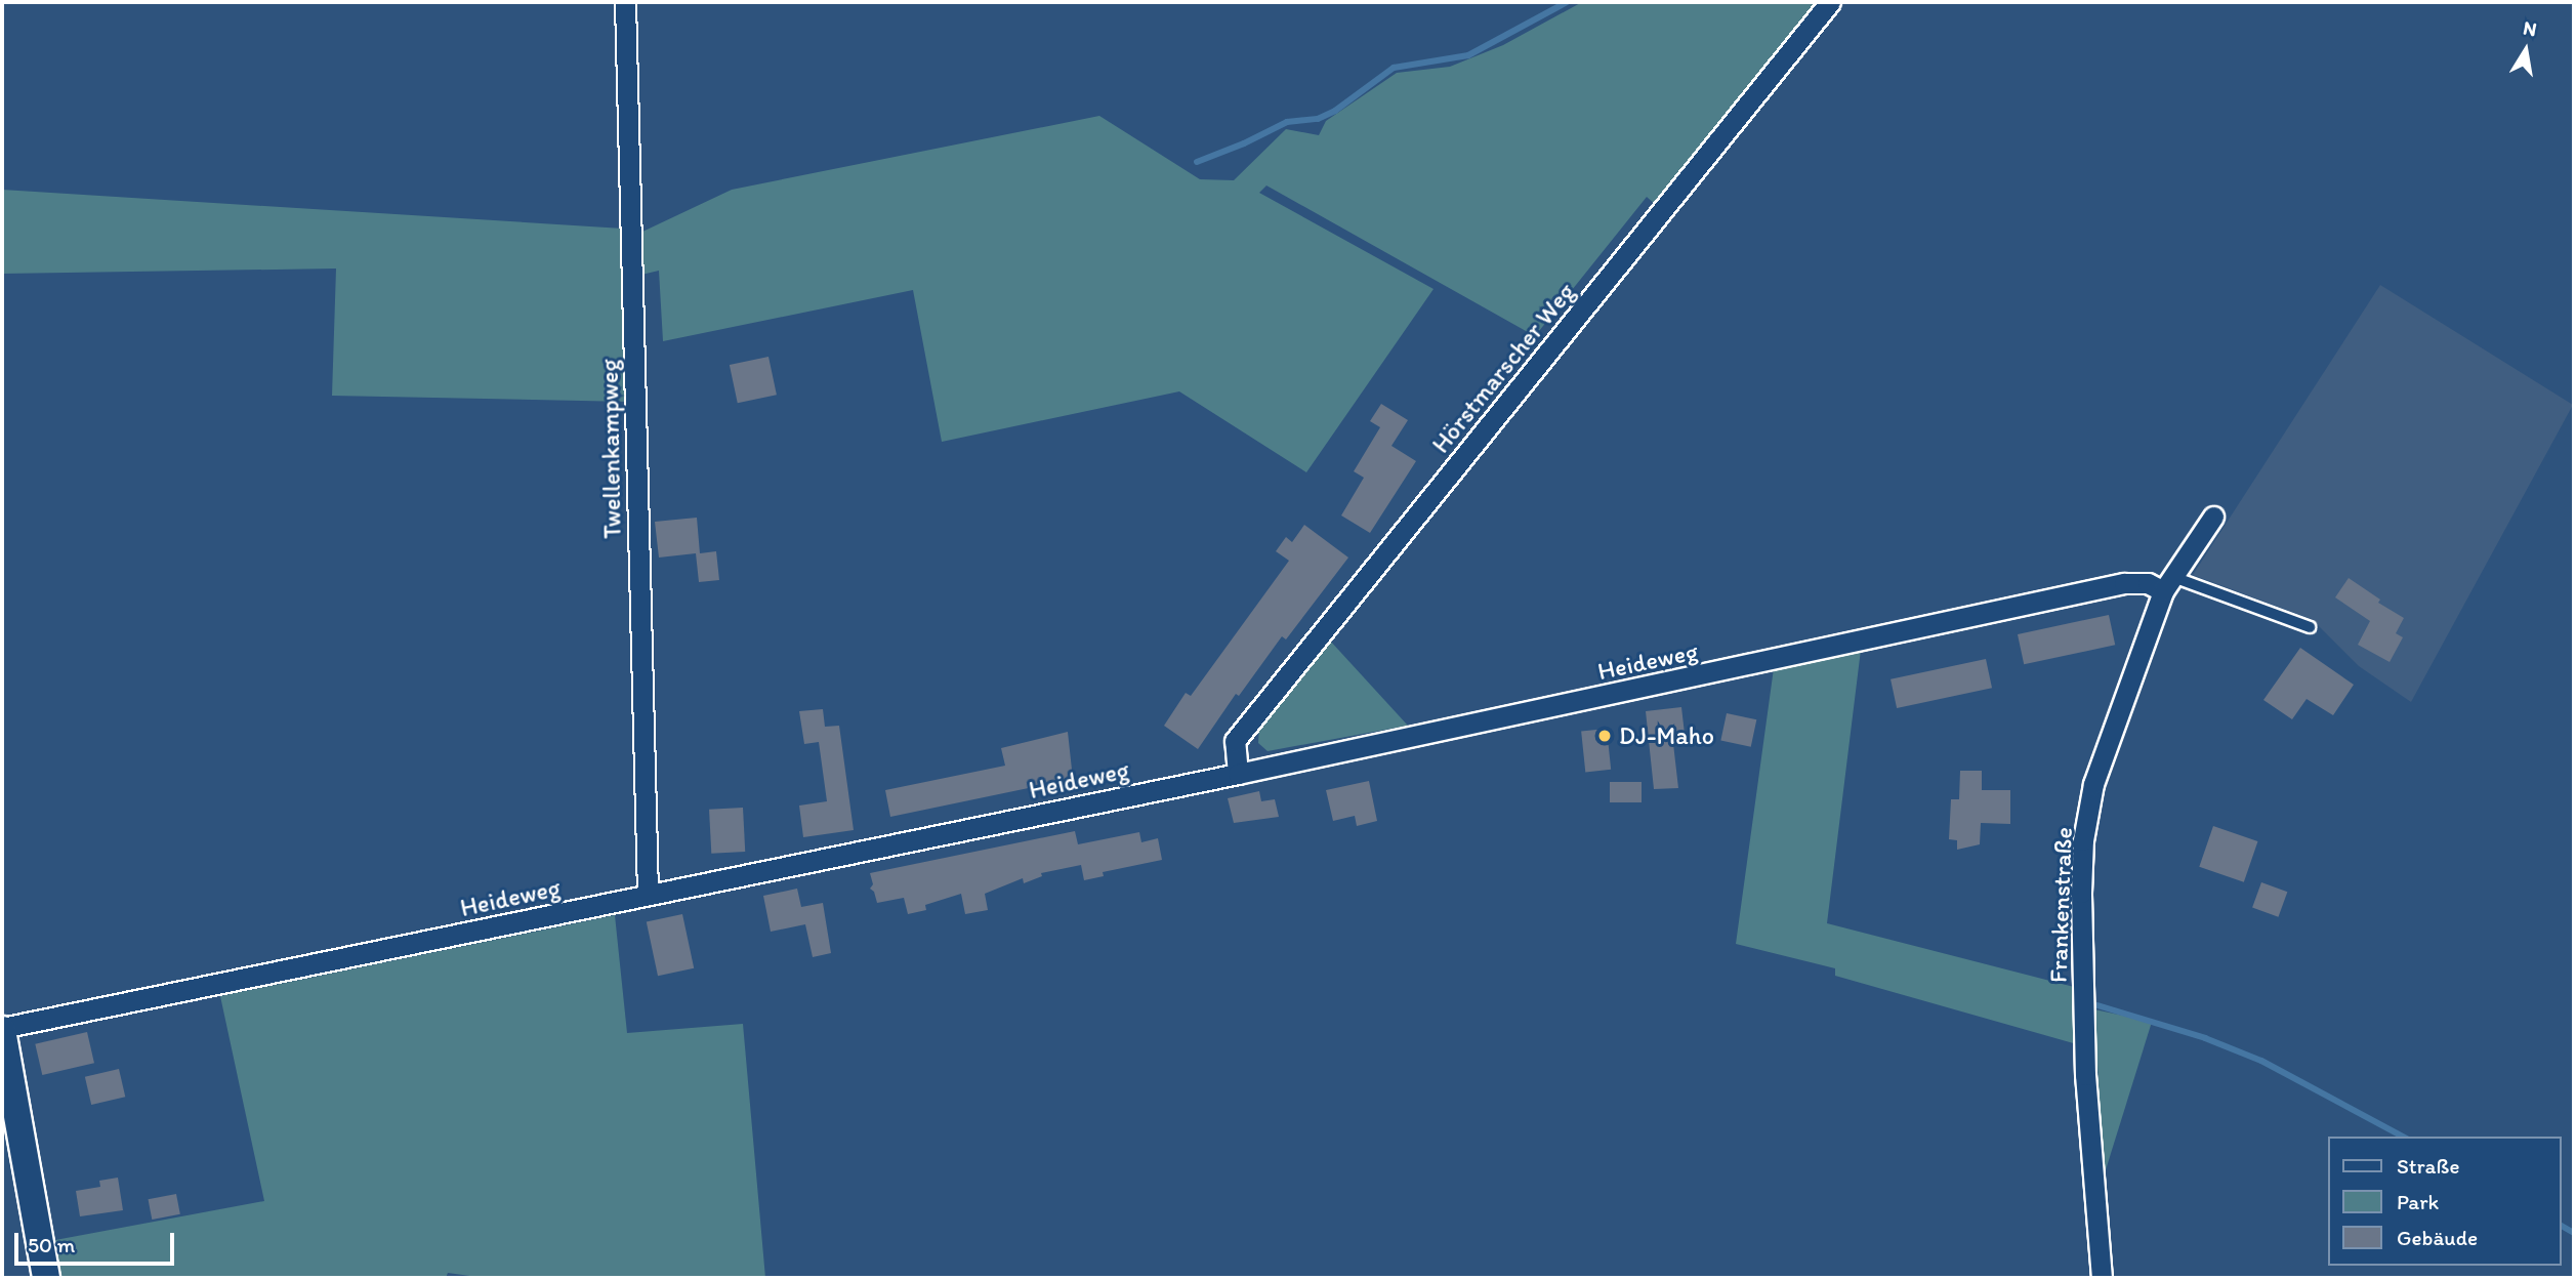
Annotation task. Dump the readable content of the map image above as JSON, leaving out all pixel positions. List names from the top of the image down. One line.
{"streets":{"street":["Hörstmarscher Weg","Twellenkampweg","Heideweg","Frankenstraße"]},"crossings":[["Hörstmarscher Weg","Heideweg"],["Twellenkampweg","Heideweg"],["Heideweg","Frankenstraße"]],"places":["DJ-Maho"],"legend":["Straße","Park","Gebäude"],"scale_bar":"50 m","north":"top"}
